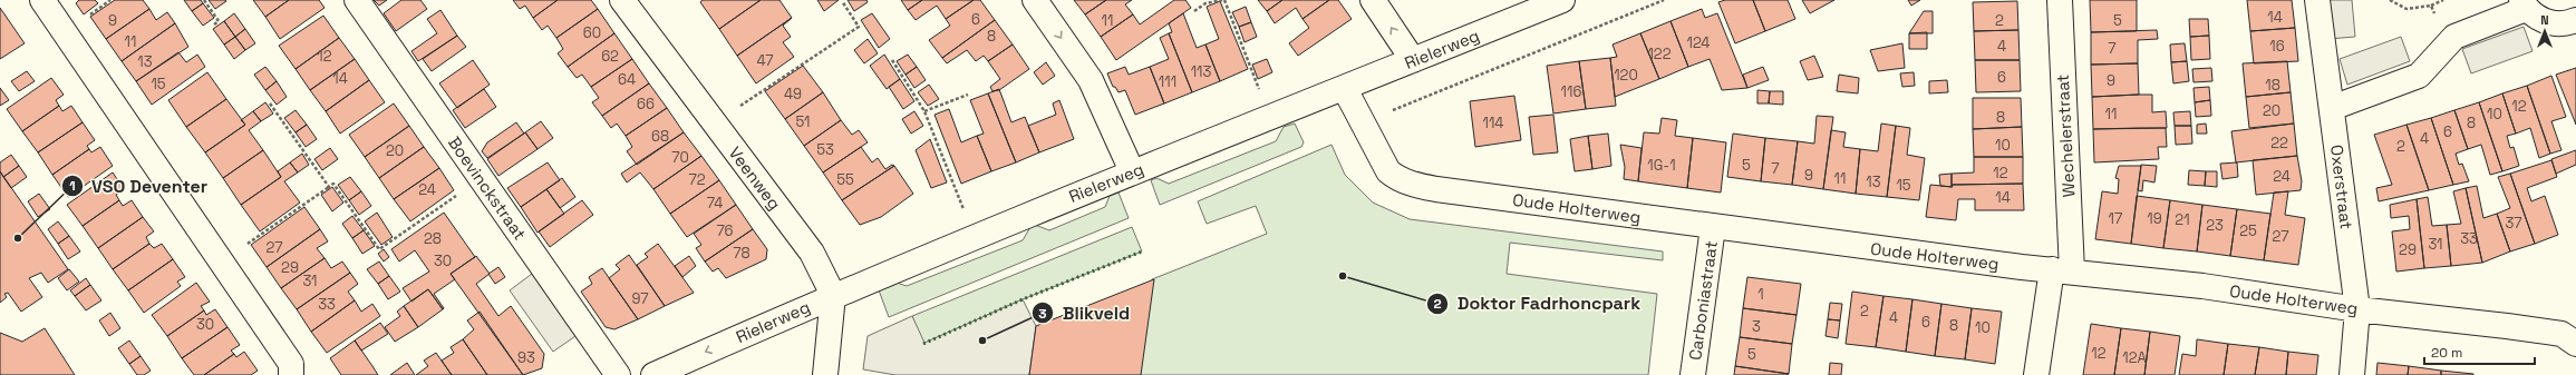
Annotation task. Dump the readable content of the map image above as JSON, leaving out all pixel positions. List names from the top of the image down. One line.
{"streets":{"street":["Rielerweg","Wechelerstraat","Veenweg","Oxerstraat","Boevinckstraat","Oude Holterweg","Carboniastraat"]},"crossings":[["Rielerweg","Veenweg"],["Rielerweg","Oude Holterweg"],["Wechelerstraat","Oude Holterweg"],["Oxerstraat","Oude Holterweg"],["Oude Holterweg","Carboniastraat"]],"places":["VSO Deventer","Doktor Fadrhoncpark","Blikveld"],"house_numbers":["14","6","9","11","2","5","60","8","11","124","4","16","7","122","12","62","47","13","113","120","6","14","64","9","111","15","18","116","49","66","12","20","11","10","8","51","114","8","6","68","4","22","10","2","53","20","70","1G-1","5","7","12","9","24","11","72","55","13","15","24","14","74","17","19","21","37","23","76","25","27","28","33","31","27","29","78","30","29","31","1","97","33","2","4","6","30","8","3","10","12","5","93","12A"],"scale_bar":"20 m","north":"top"}
